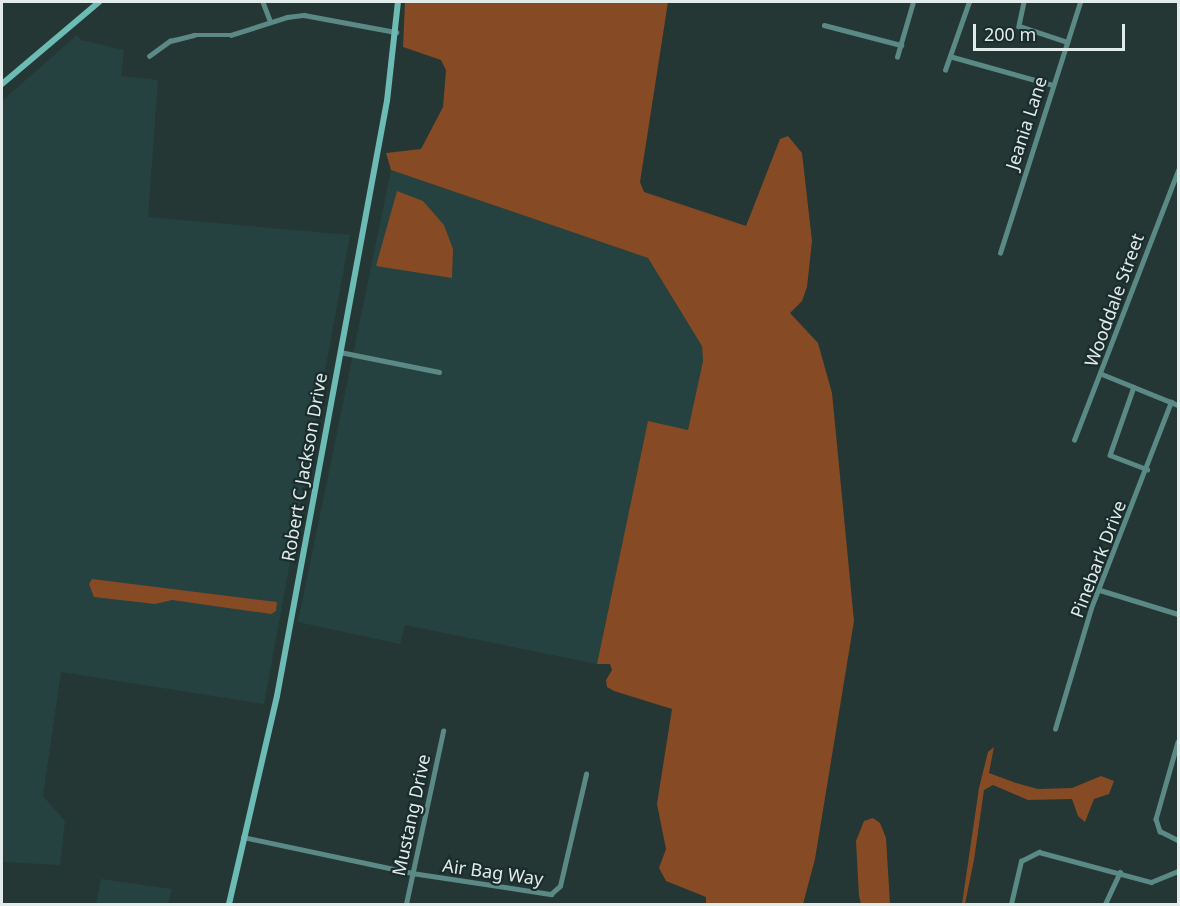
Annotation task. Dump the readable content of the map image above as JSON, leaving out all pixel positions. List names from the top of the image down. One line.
{"streets":{"main road":["Robert C Jackson Drive"],"street":["Jeania Lane","Wooddale Street","Pinebark Drive","Mustang Drive","Air Bag Way"]},"crossings":[["Robert C Jackson Drive","Air Bag Way"],["Mustang Drive","Air Bag Way"]],"scale_bar":"200 m"}
